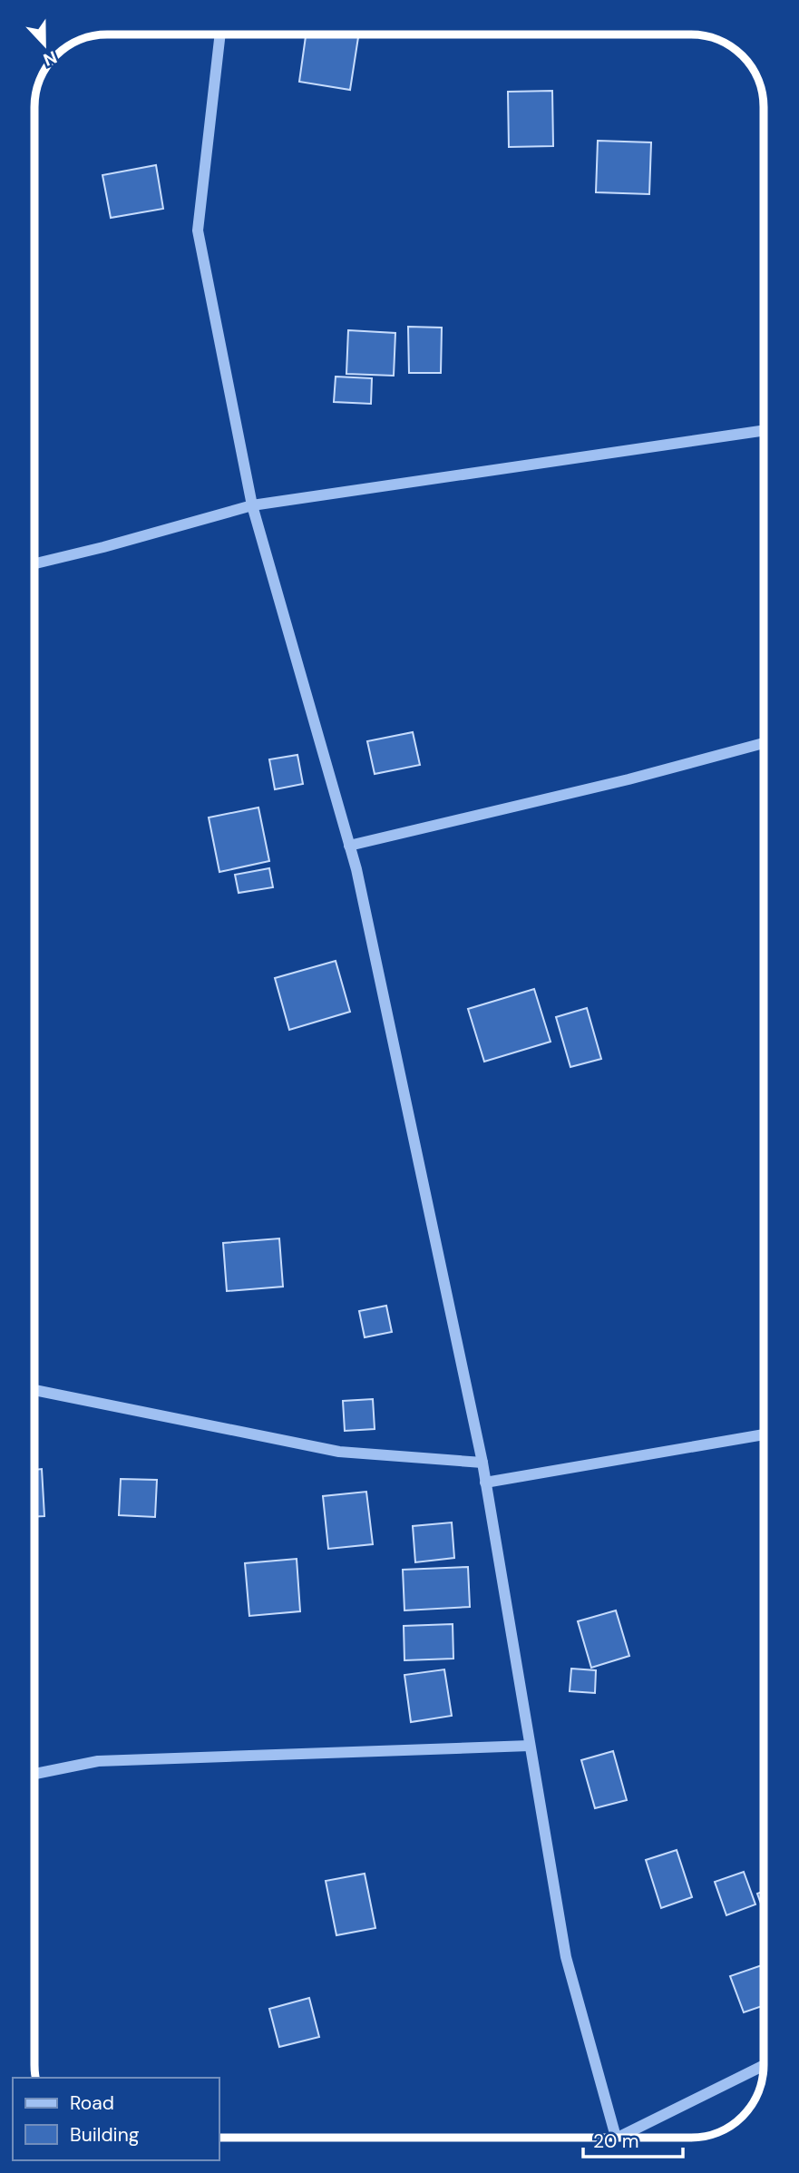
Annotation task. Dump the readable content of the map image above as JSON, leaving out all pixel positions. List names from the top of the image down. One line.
{"legend":["Road","Building"],"scale_bar":"20 m","north":"bottom"}
